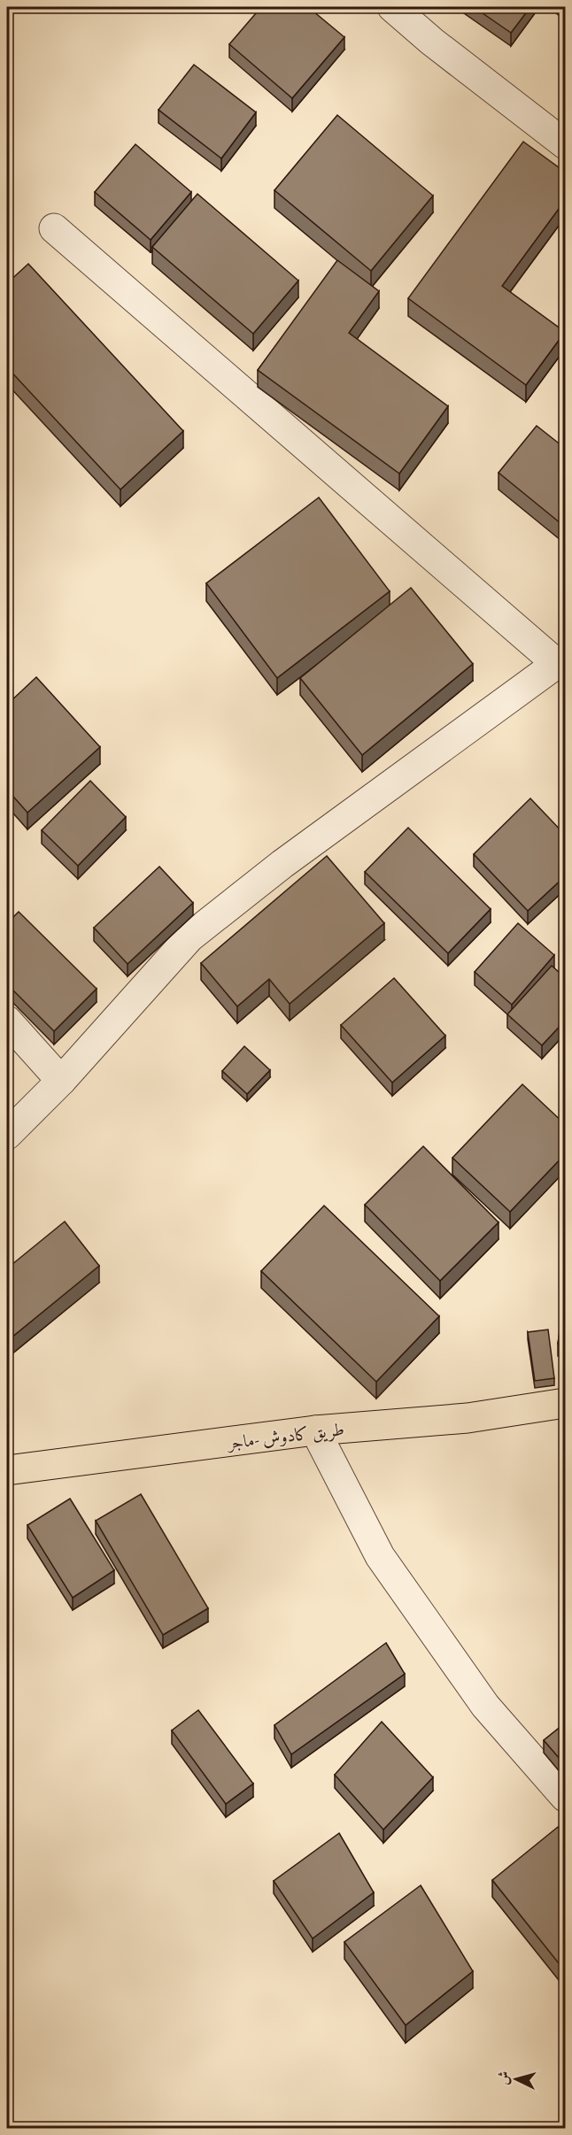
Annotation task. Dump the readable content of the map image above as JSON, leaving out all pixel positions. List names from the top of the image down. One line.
{"streets":{"highway":["طريق كادوش -ماجر"]},"north":"left"}
